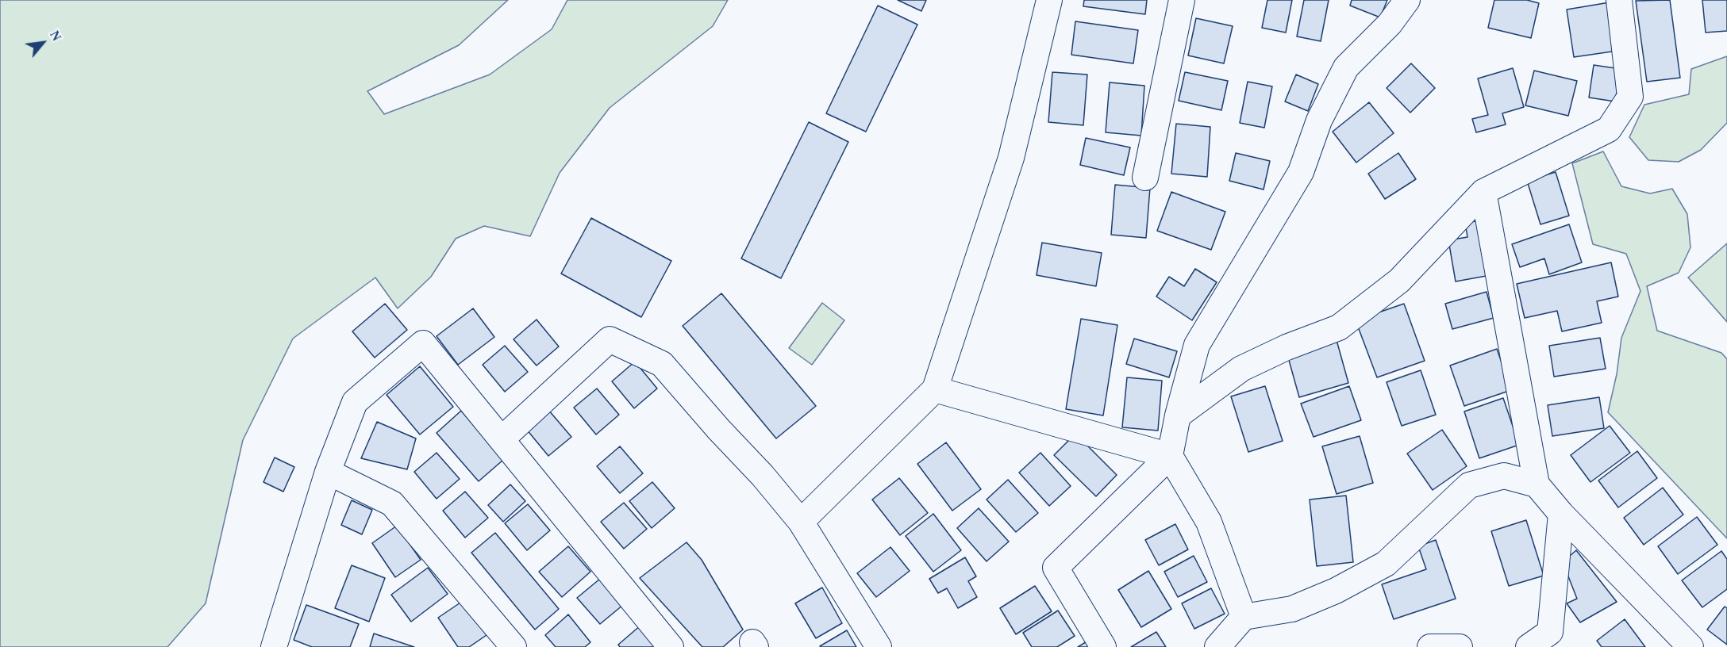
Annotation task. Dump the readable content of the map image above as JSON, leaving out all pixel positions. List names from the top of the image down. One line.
{"north":"top right"}
